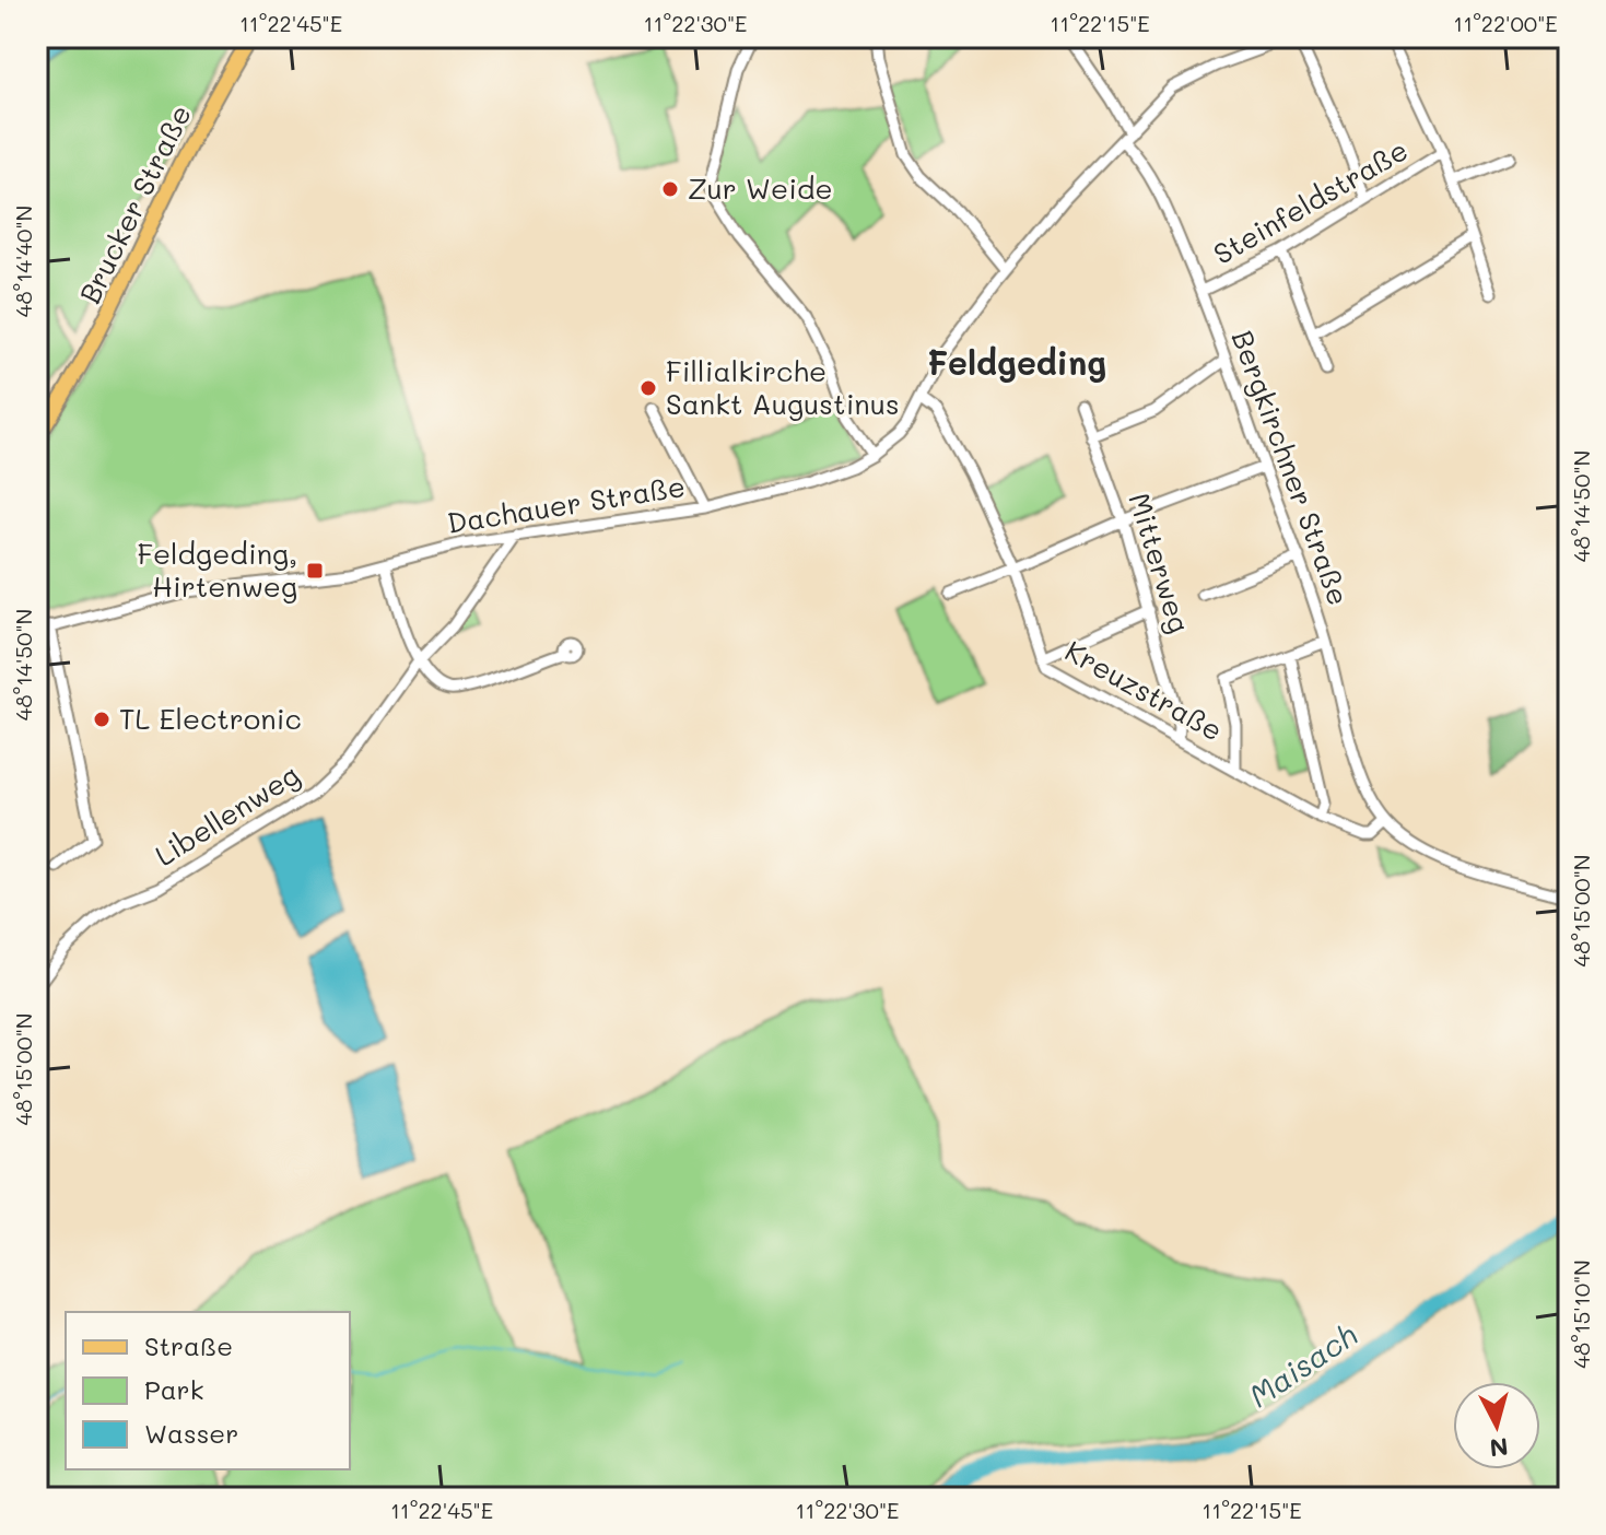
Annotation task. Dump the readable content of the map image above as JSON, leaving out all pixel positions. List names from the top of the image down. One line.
{"streets":{"main road":["Brucker Straße"],"street":["Steinfeldstraße","Bergkirchner Straße","Dachauer Straße","Mitterweg","Kreuzstraße","Libellenweg"]},"crossings":[["Steinfeldstraße","Bergkirchner Straße"],["Bergkirchner Straße","Dachauer Straße"],["Bergkirchner Straße","Kreuzstraße"],["Dachauer Straße","Kreuzstraße"],["Dachauer Straße","Libellenweg"],["Mitterweg","Kreuzstraße"]],"districts":["Feldgeding"],"water":["Maisach"],"places":{"other":["Zur Weide","Fillialkirche Sankt Augustinus","TL Electronic"],"transit":["Feldgeding, Hirtenweg"]},"legend":["Straße","Park","Wasser"],"north":"bottom","coordinates":["11°22'45\"E","11°22'30\"E","11°22'15\"E","11°22'00\"E","48°14'40\"N","48°14'50\"N","48°15'00\"N","48°15'10\"N"]}
